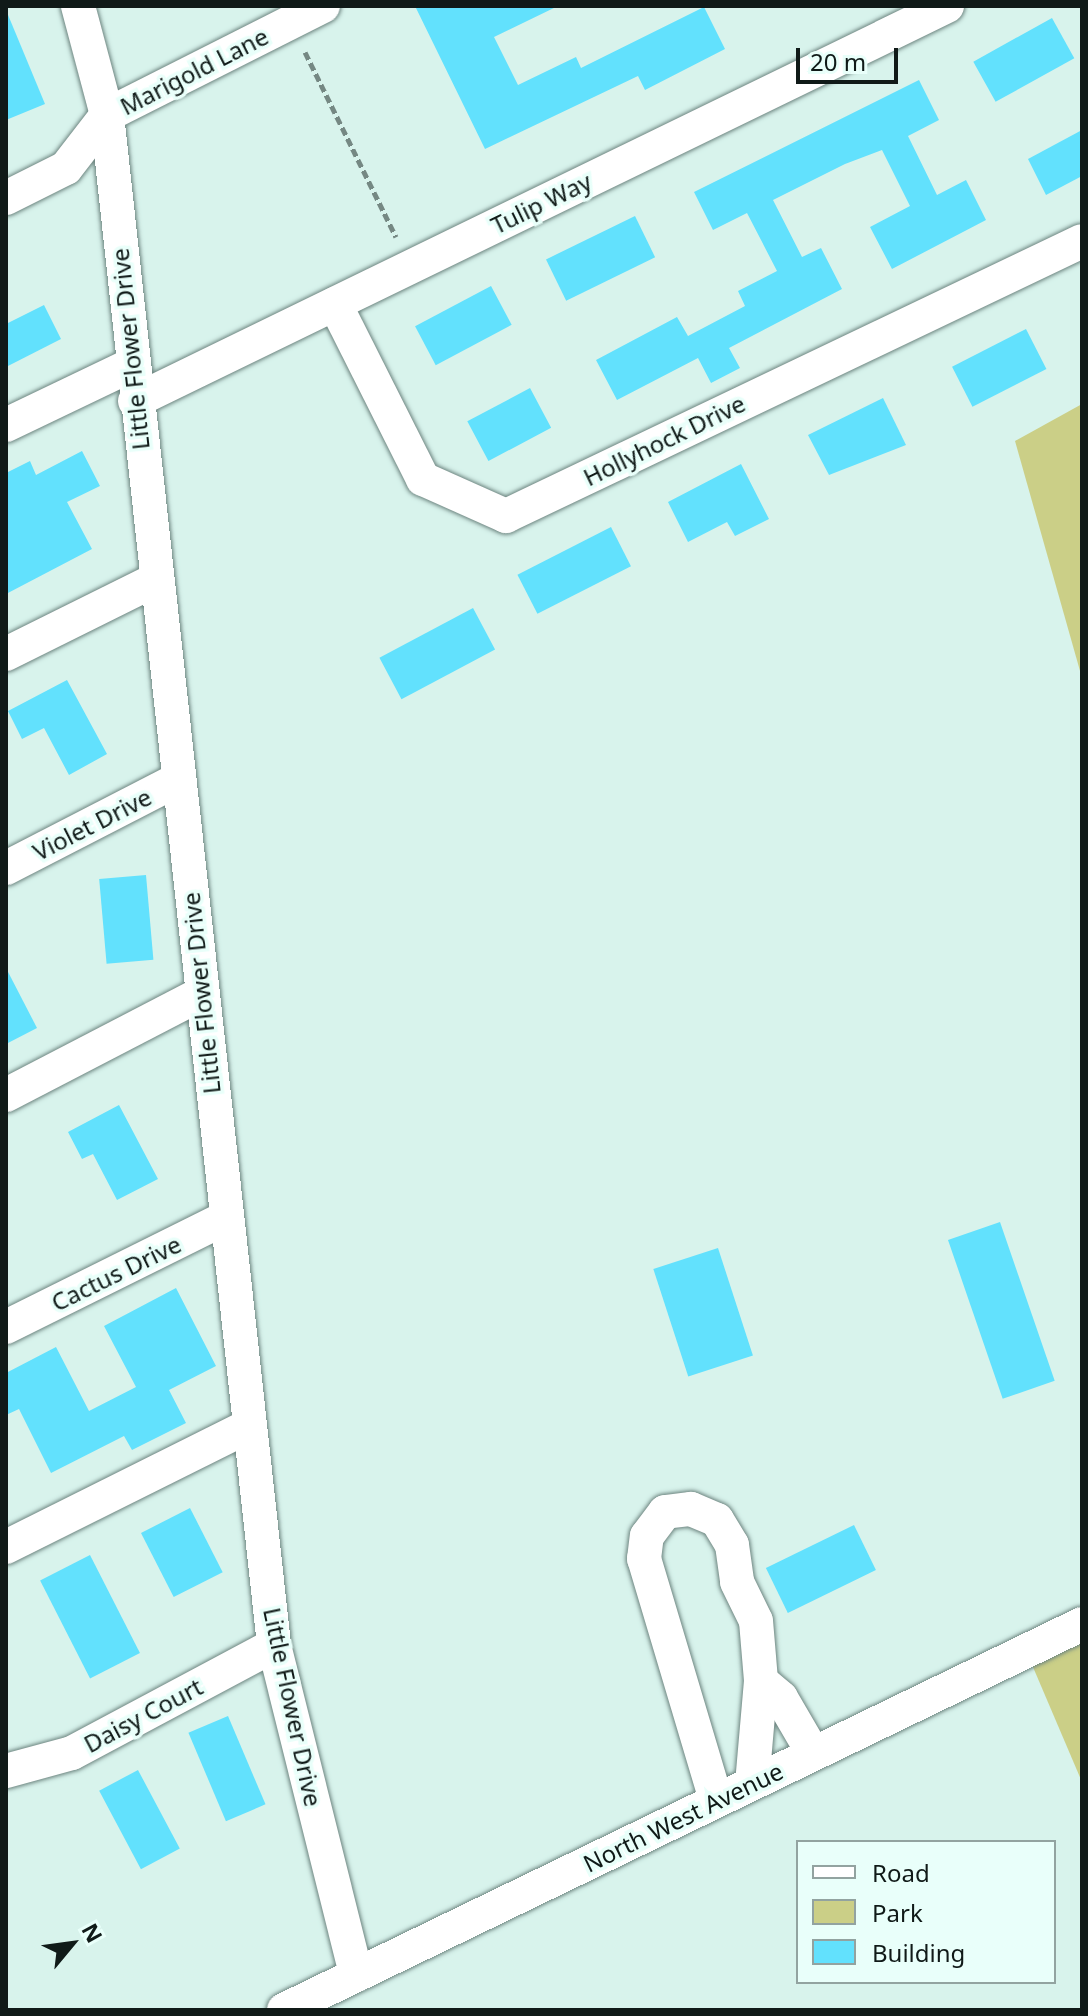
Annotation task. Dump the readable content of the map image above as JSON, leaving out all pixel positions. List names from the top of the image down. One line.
{"streets":{"street":["Marigold Lane","Tulip Way","Little Flower Drive","Hollyhock Drive","Violet Drive","Cactus Drive","Daisy Court","North West Avenue"]},"crossings":[["Marigold Lane","Little Flower Drive"],["Tulip Way","Little Flower Drive"],["Tulip Way","Hollyhock Drive"],["Little Flower Drive","Violet Drive"],["Little Flower Drive","Cactus Drive"],["Little Flower Drive","Daisy Court"],["Little Flower Drive","North West Avenue"]],"legend":["Road","Park","Building"],"scale_bar":"20 m","north":"top right"}
